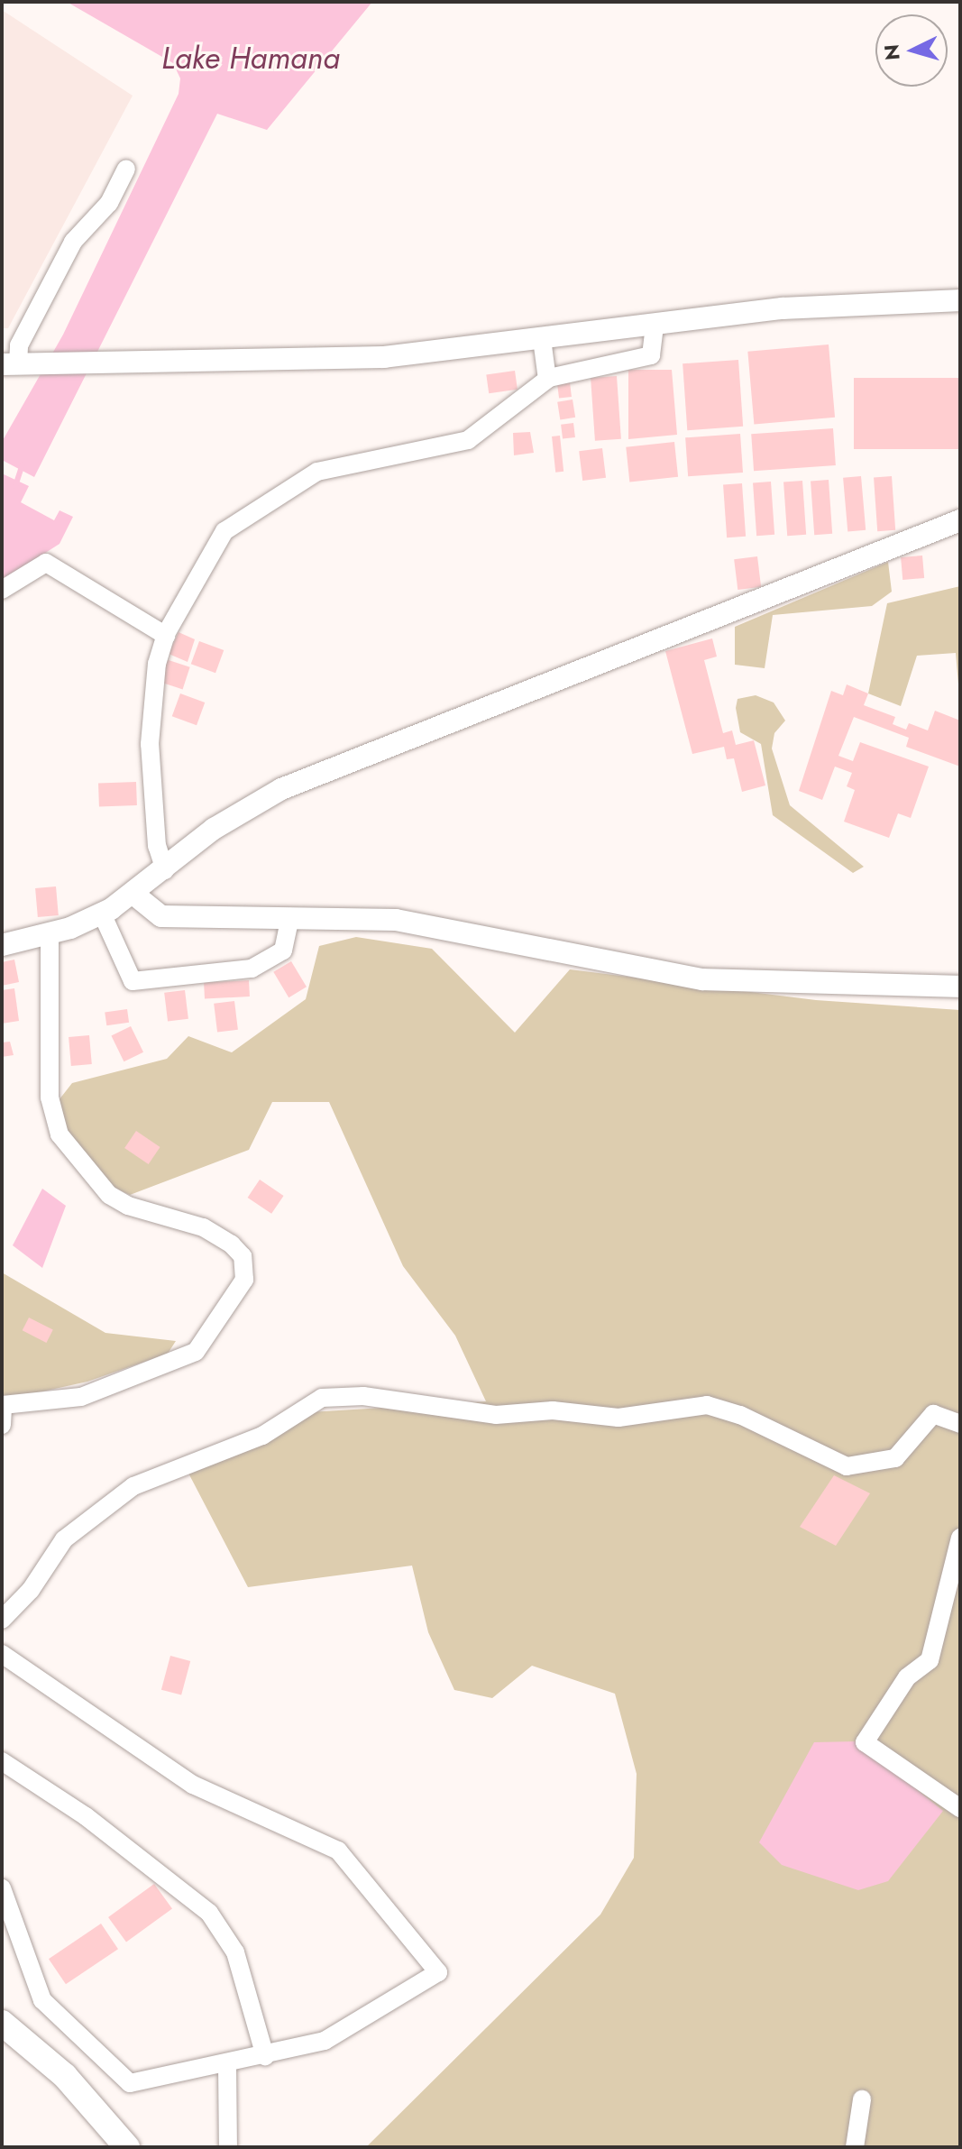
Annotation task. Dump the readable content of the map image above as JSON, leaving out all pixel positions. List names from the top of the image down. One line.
{"water":["Lake Hamana"],"north":"left"}
